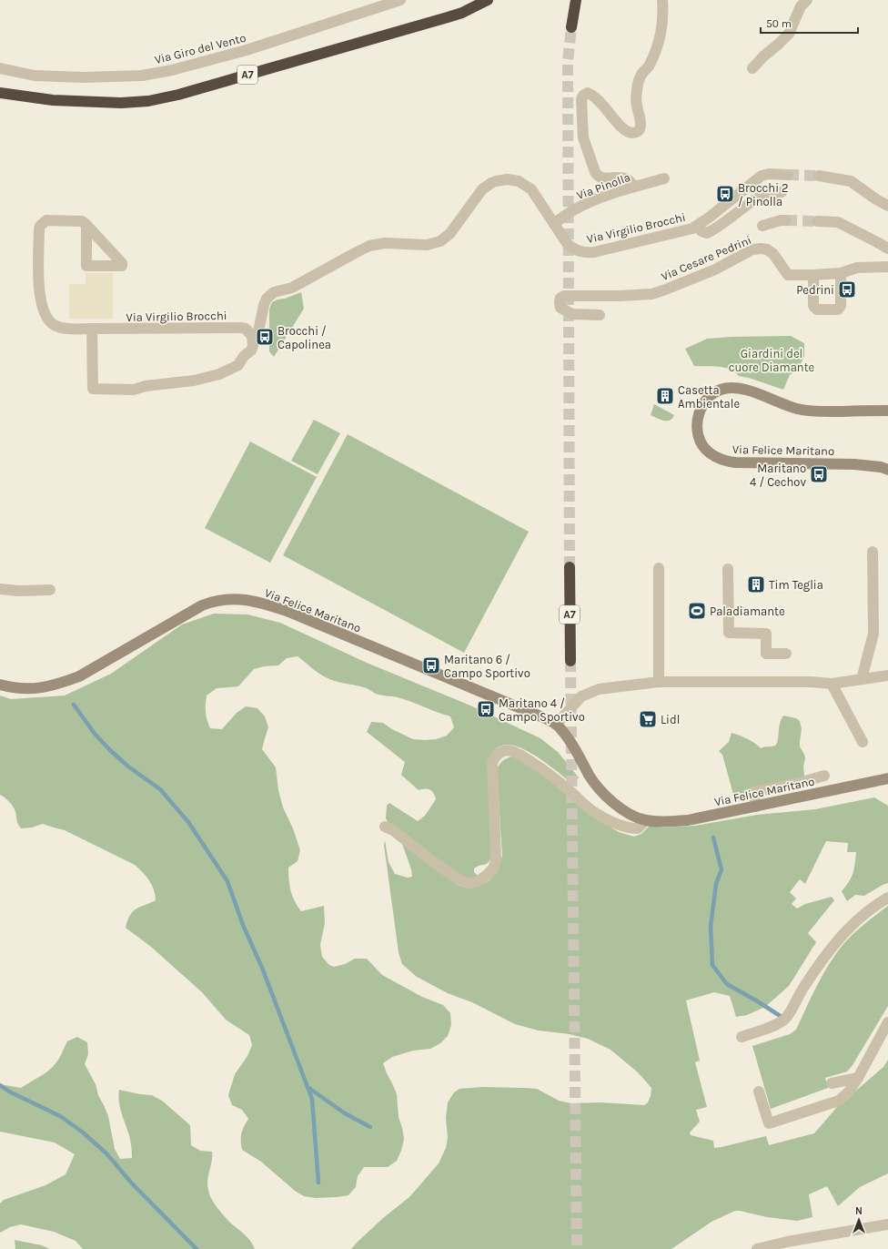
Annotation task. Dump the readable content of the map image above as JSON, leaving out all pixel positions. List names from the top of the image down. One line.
{"streets":{"highway":["A7"],"street":["Via Giro del Vento","Via Pinolla","Via Virgilio Brocchi","Via Cesare Pedrini","Via Felice Maritano"]},"crossings":[["Via Pinolla","Via Virgilio Brocchi"]],"parks":["Giardini del cuore Diamante"],"places":{"bus stop":["Brocchi 2 / Pinolla","Pedrini","Brocchi / Capolinea","Maritano 4 / Cechov","Maritano 6 / Campo Sportivo","Maritano 4 / Campo Sportivo"],"building":["Casetta Ambientale","Tim Teglia"],"sports":["Paladiamante"],"supermarket":["Lidl"]},"scale_bar":"50 m","north":"top"}
